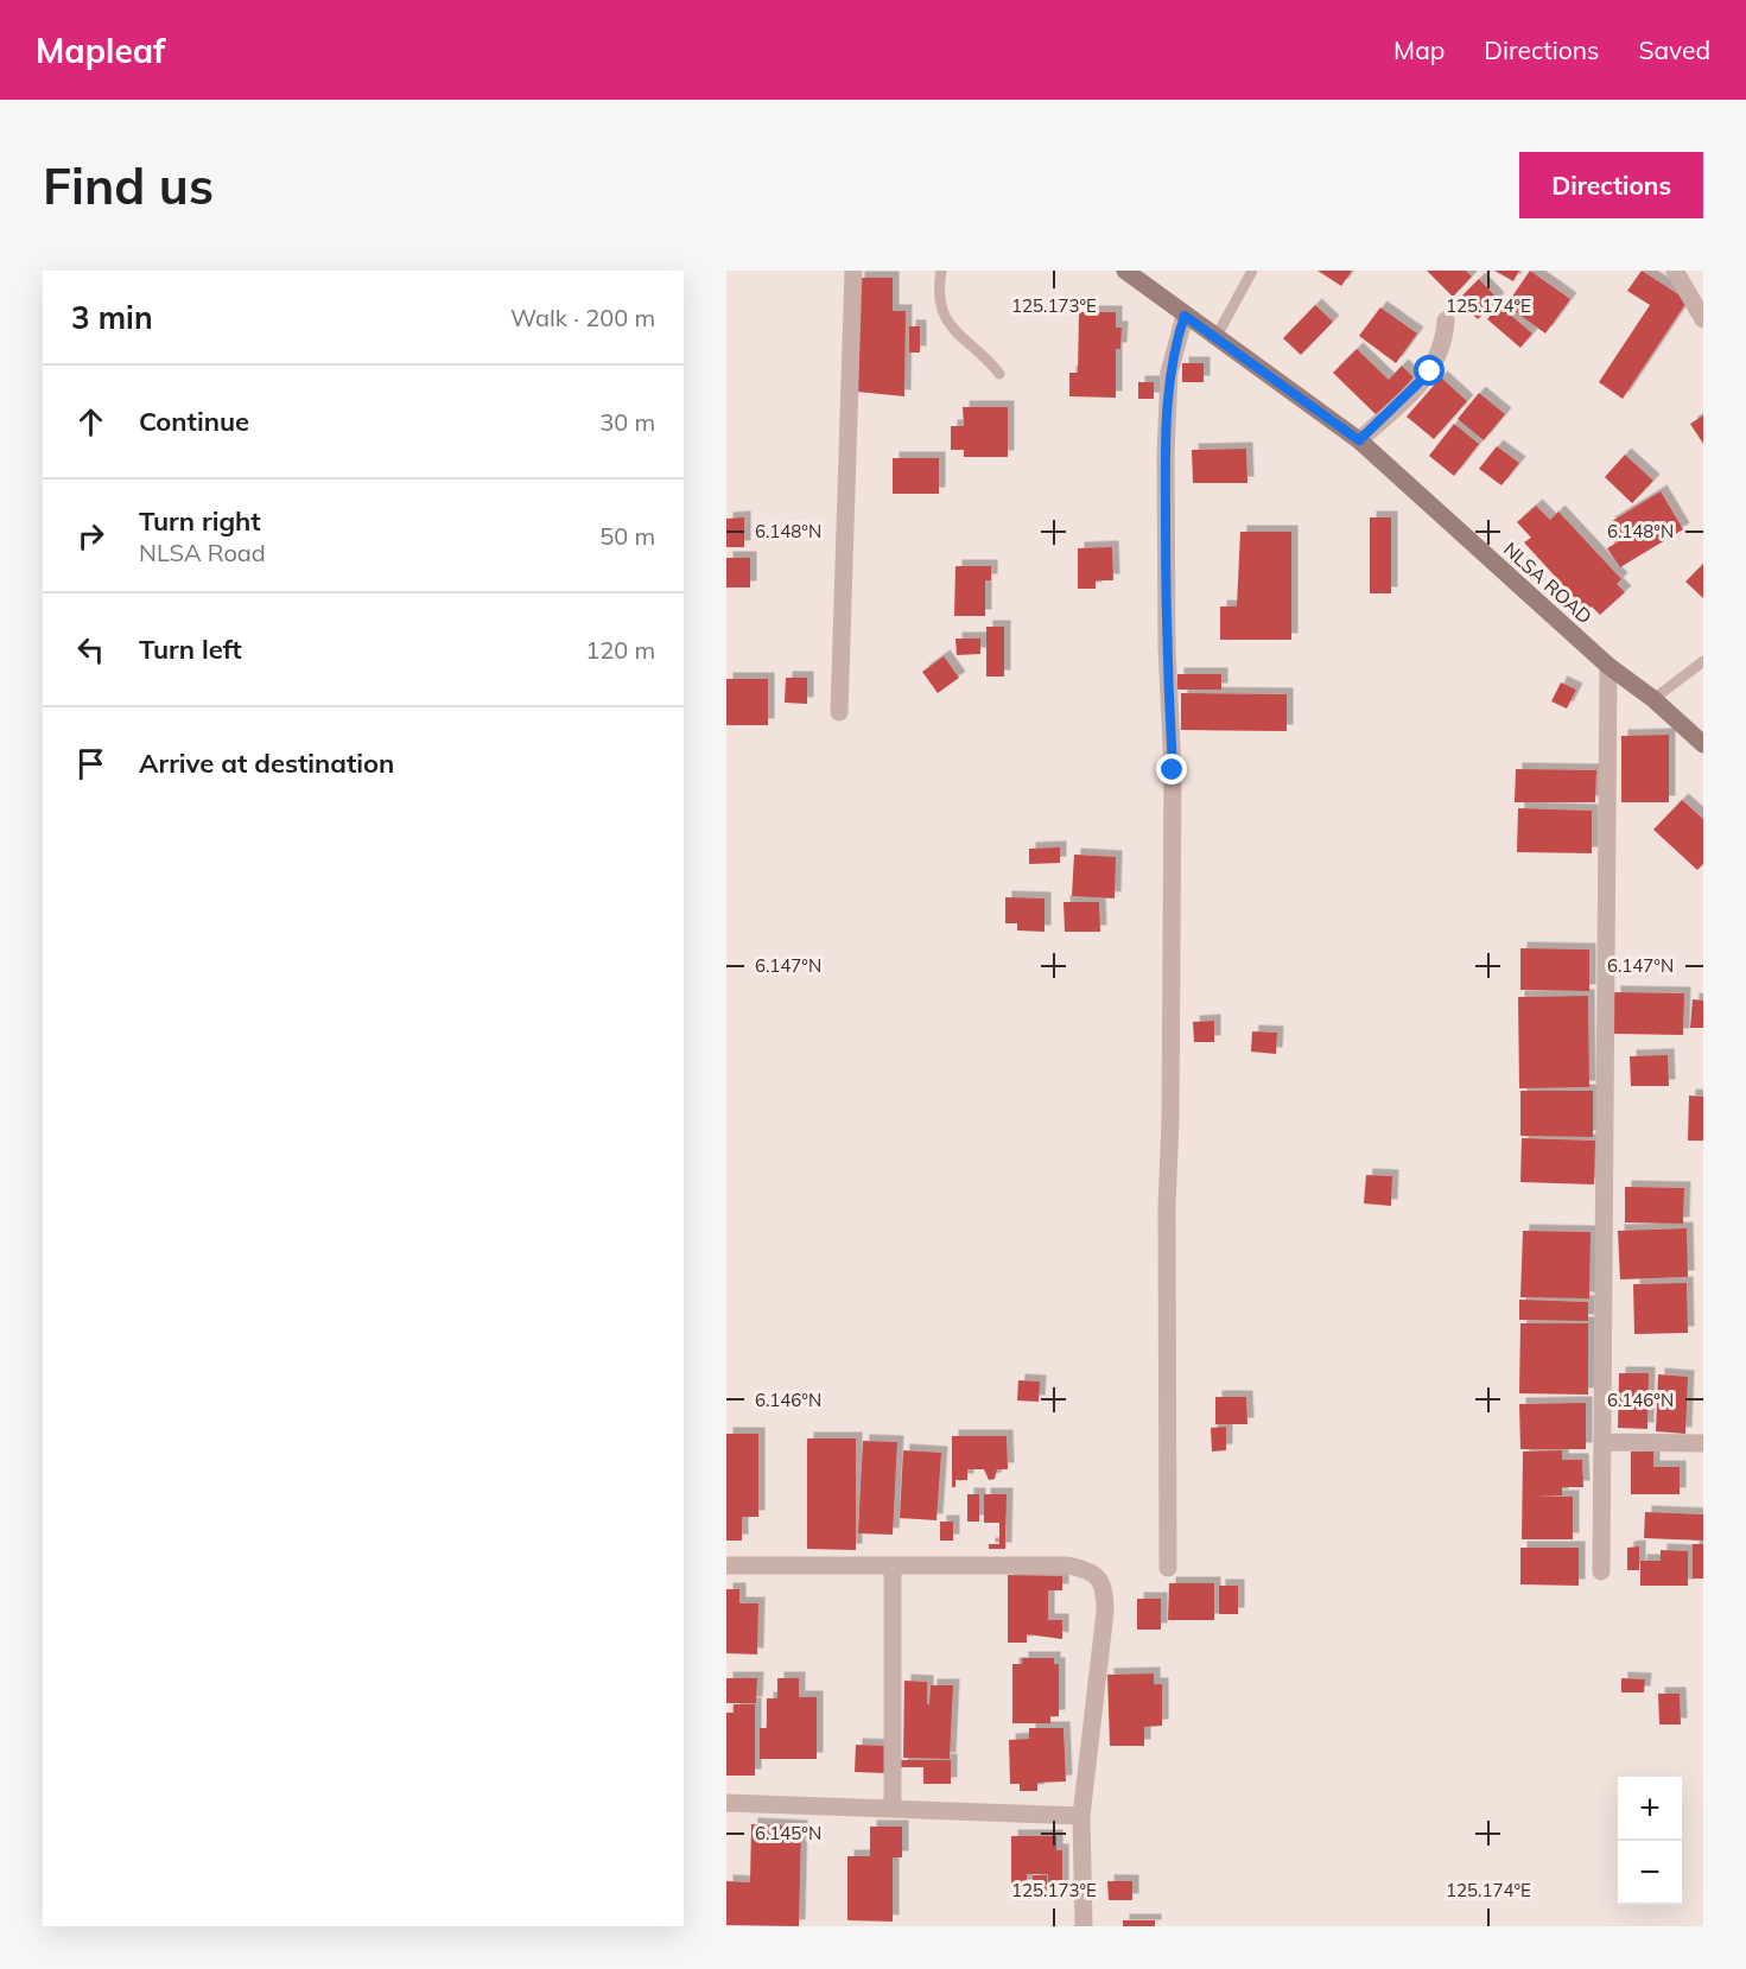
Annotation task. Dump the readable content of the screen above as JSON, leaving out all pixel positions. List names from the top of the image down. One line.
{"streets":{"main road":["NLSA ROAD"]},"page":{"header":"Mapleaf","nav":["Map","Directions","Saved"],"buttons":"Directions","title":"Find us","heading":["3 min","Walk · 200 m"],"list":[["Continue","30 m"],["Turn right","NLSA Road","50 m"],["Turn left","120 m"],"Arrive at destination"],"map_buttons":["+","−"]},"coordinates":["125.173°E","125.174°E","6.148°N","6.147°N","6.146°N","6.145°N"]}
